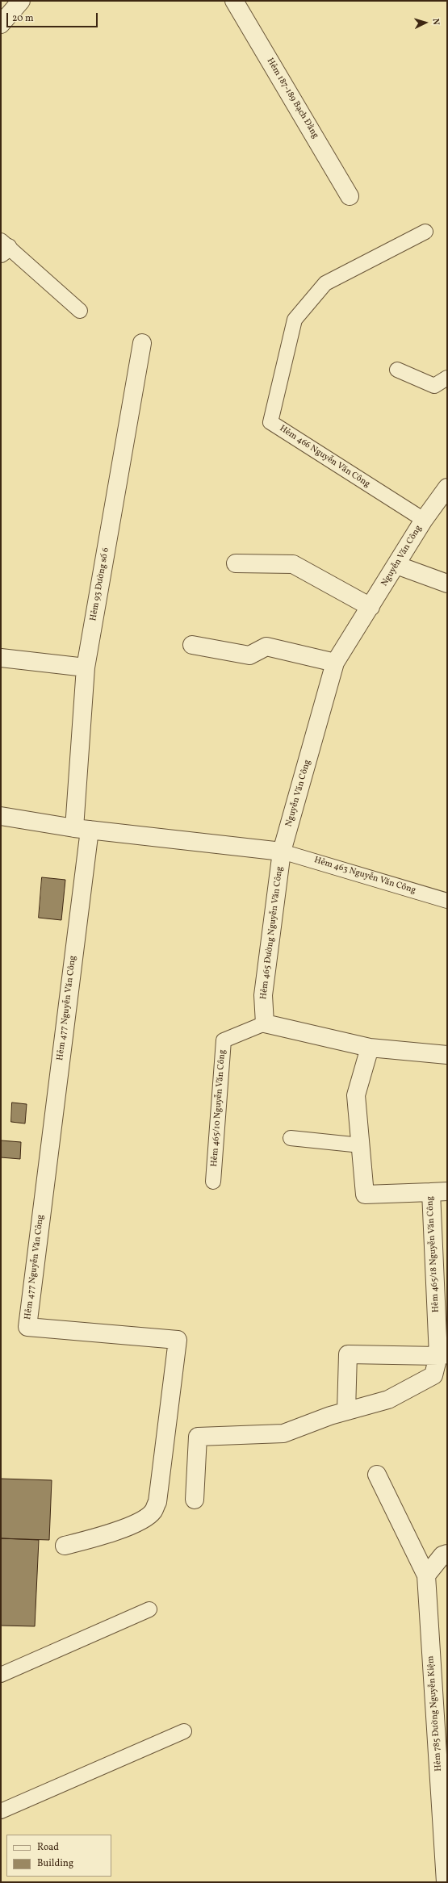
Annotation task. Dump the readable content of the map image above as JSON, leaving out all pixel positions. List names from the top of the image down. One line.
{"streets":{"street":["Hẻm 187-189 Bạch Đằng","Nguyễn Văn Công","Hẻm 93 Đường số 6","Hẻm 465 Đường Nguyễn Văn Công","Hẻm 477 Nguyễn Văn Công","Hẻm 465/18 Nguyễn Văn Công","Hẻm 785 Đường Nguyễn Kiệm"],"lane":["Hẻm 466 Nguyễn Văn Công","Hẻm 463 Nguyễn Văn Công","Hẻm 465/10 Nguyễn Văn Công"]},"crossings":[["Hẻm 466 Nguyễn Văn Công","Nguyễn Văn Công"],["Nguyễn Văn Công","Hẻm 463 Nguyễn Văn Công"],["Nguyễn Văn Công","Hẻm 465 Đường Nguyễn Văn Công"],["Hẻm 93 Đường số 6","Hẻm 477 Nguyễn Văn Công"],["Hẻm 463 Nguyễn Văn Công","Hẻm 465 Đường Nguyễn Văn Công"],["Hẻm 465 Đường Nguyễn Văn Công","Hẻm 465/10 Nguyễn Văn Công"]],"legend":["Road","Building"],"scale_bar":"20 m","north":"right"}
